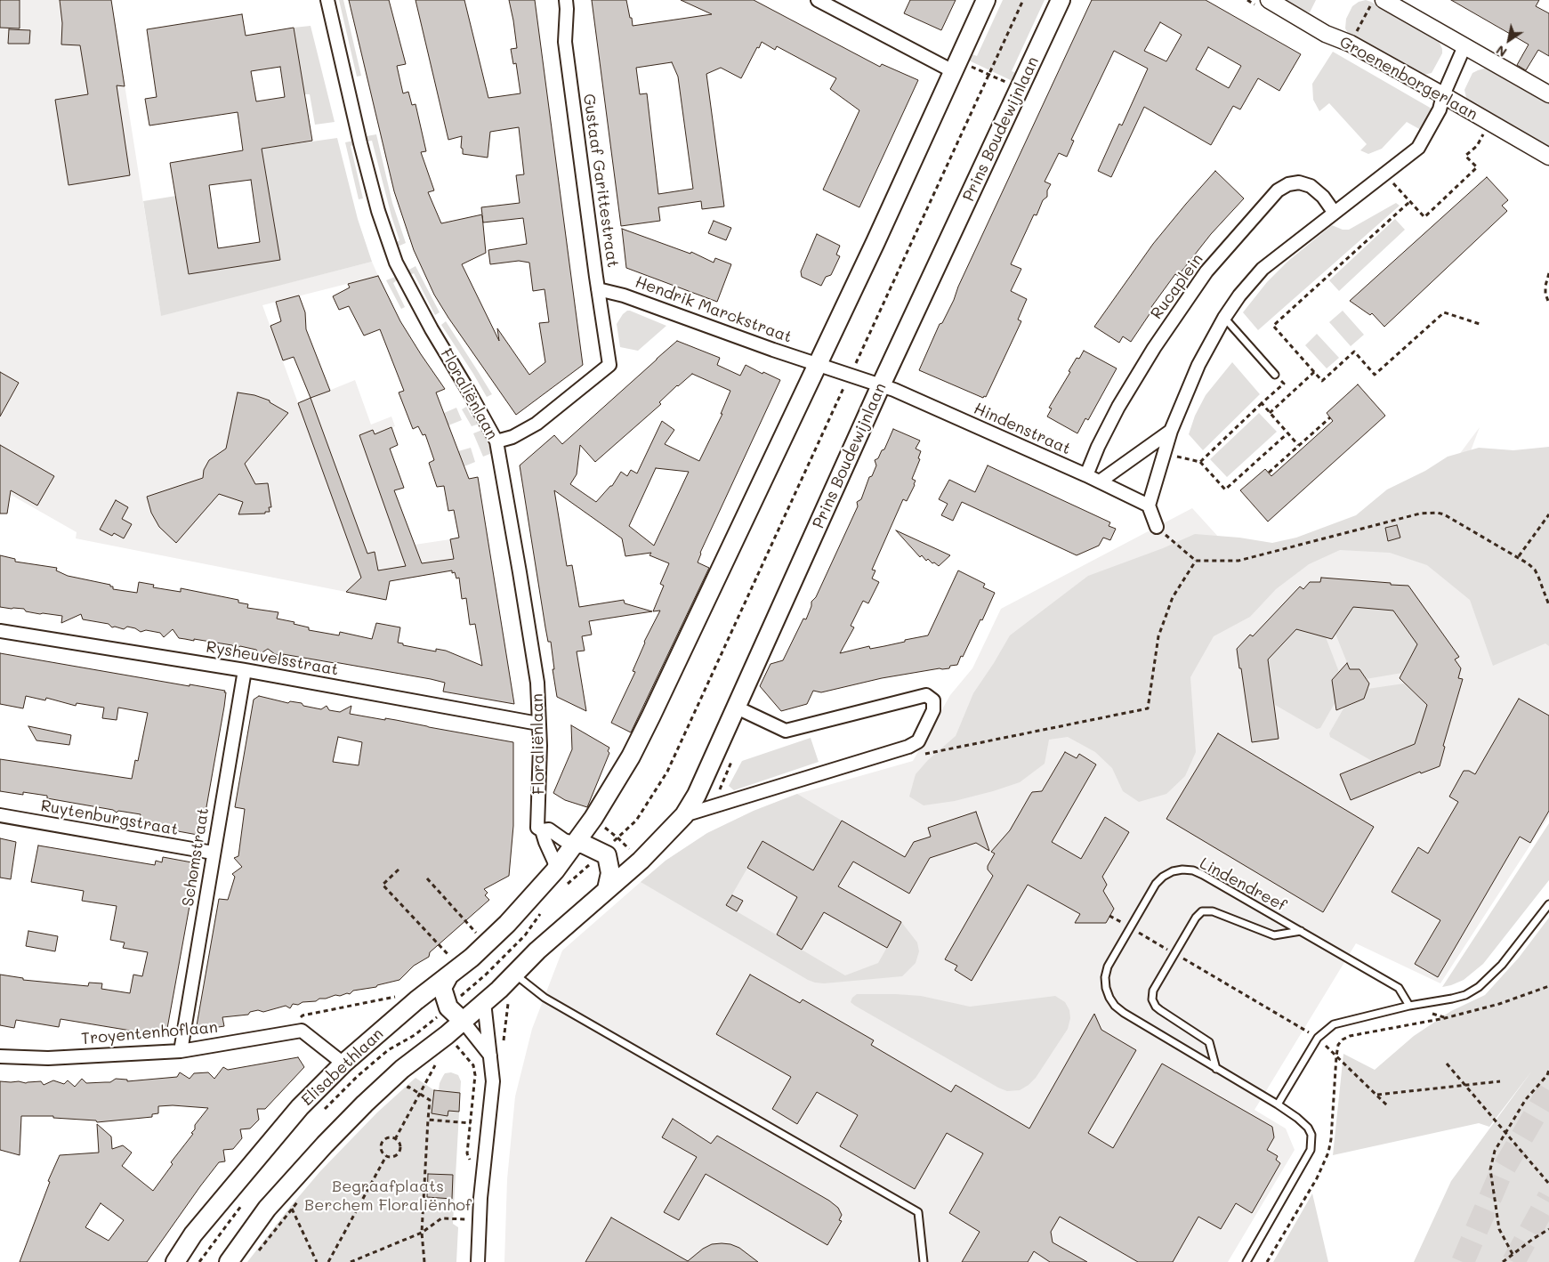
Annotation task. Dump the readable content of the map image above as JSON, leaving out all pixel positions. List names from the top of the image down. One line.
{"streets":{"main road":["Prins Boudewijnlaan","Elisabethlaan"],"street":["Groenenborgerlaan","Gustaaf Garittestraat","Rucaplein","Hendrik Marckstraat","Floraliënlaan","Hindenstraat","Rysheuvelsstraat","Ruytenburgstraat","Schomstraat","Troyentenhoflaan"],"lane":["Lindendreef"]},"crossings":[["Prins Boudewijnlaan","Hindenstraat"],["Gustaaf Garittestraat","Hendrik Marckstraat"],["Gustaaf Garittestraat","Floraliënlaan"],["Rucaplein","Hindenstraat"],["Hendrik Marckstraat","Hindenstraat"],["Floraliënlaan","Rysheuvelsstraat"],["Floraliënlaan","Elisabethlaan"],["Rysheuvelsstraat","Schomstraat"],["Ruytenburgstraat","Schomstraat"],["Schomstraat","Troyentenhoflaan"],["Troyentenhoflaan","Elisabethlaan"]],"parks":["Begraafplaats Berchem Floraliënhof"],"north":"bottom left"}
